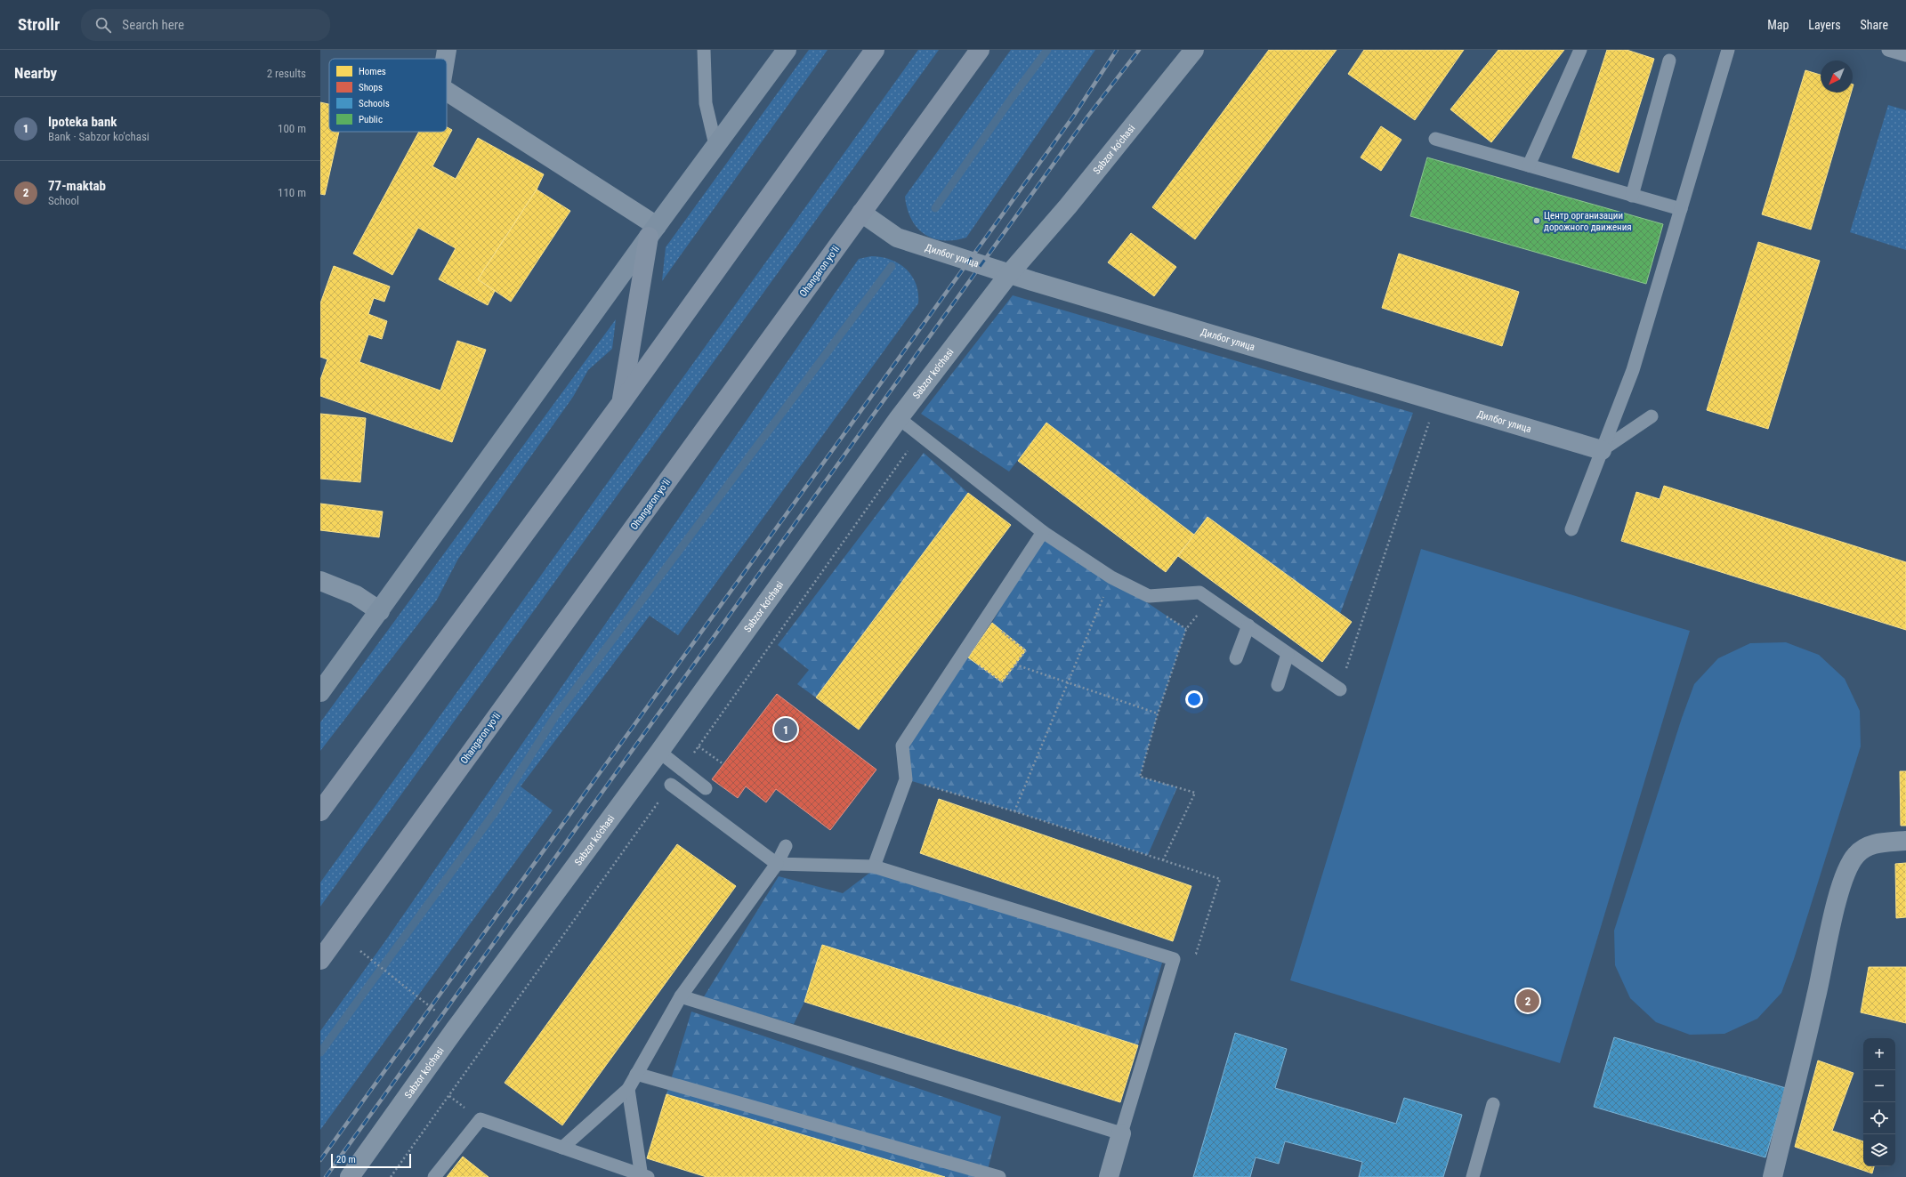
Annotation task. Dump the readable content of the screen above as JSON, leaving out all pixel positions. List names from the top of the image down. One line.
{"streets":{"highway":["Ohangaron yoʻli"],"street":["Sabzor ko'chasi","Дилбог улица"]},"crossings":[["Sabzor ko'chasi","Дилбог улица"],["Дилбог улица","Ohangaron yoʻli"]],"places":["Центр организации дорожного движения"],"legend":["Homes","Shops","Schools","Public"],"scale_bar":"20 m","north":"bottom left","page":{"header":"Strollr","search":"Search here","nav":["Map","Layers","Share"],"heading":["Nearby","2 results"],"list":[{"mark":"1","name":"Ipoteka bank","note":"Bank · Sabzor ko'chasi","value":"100 m"},{"mark":"2","name":"77-maktab","note":"School","value":"110 m"}],"pins":["1","2"],"map_buttons":["+","−"],"scale":"20 m"}}
